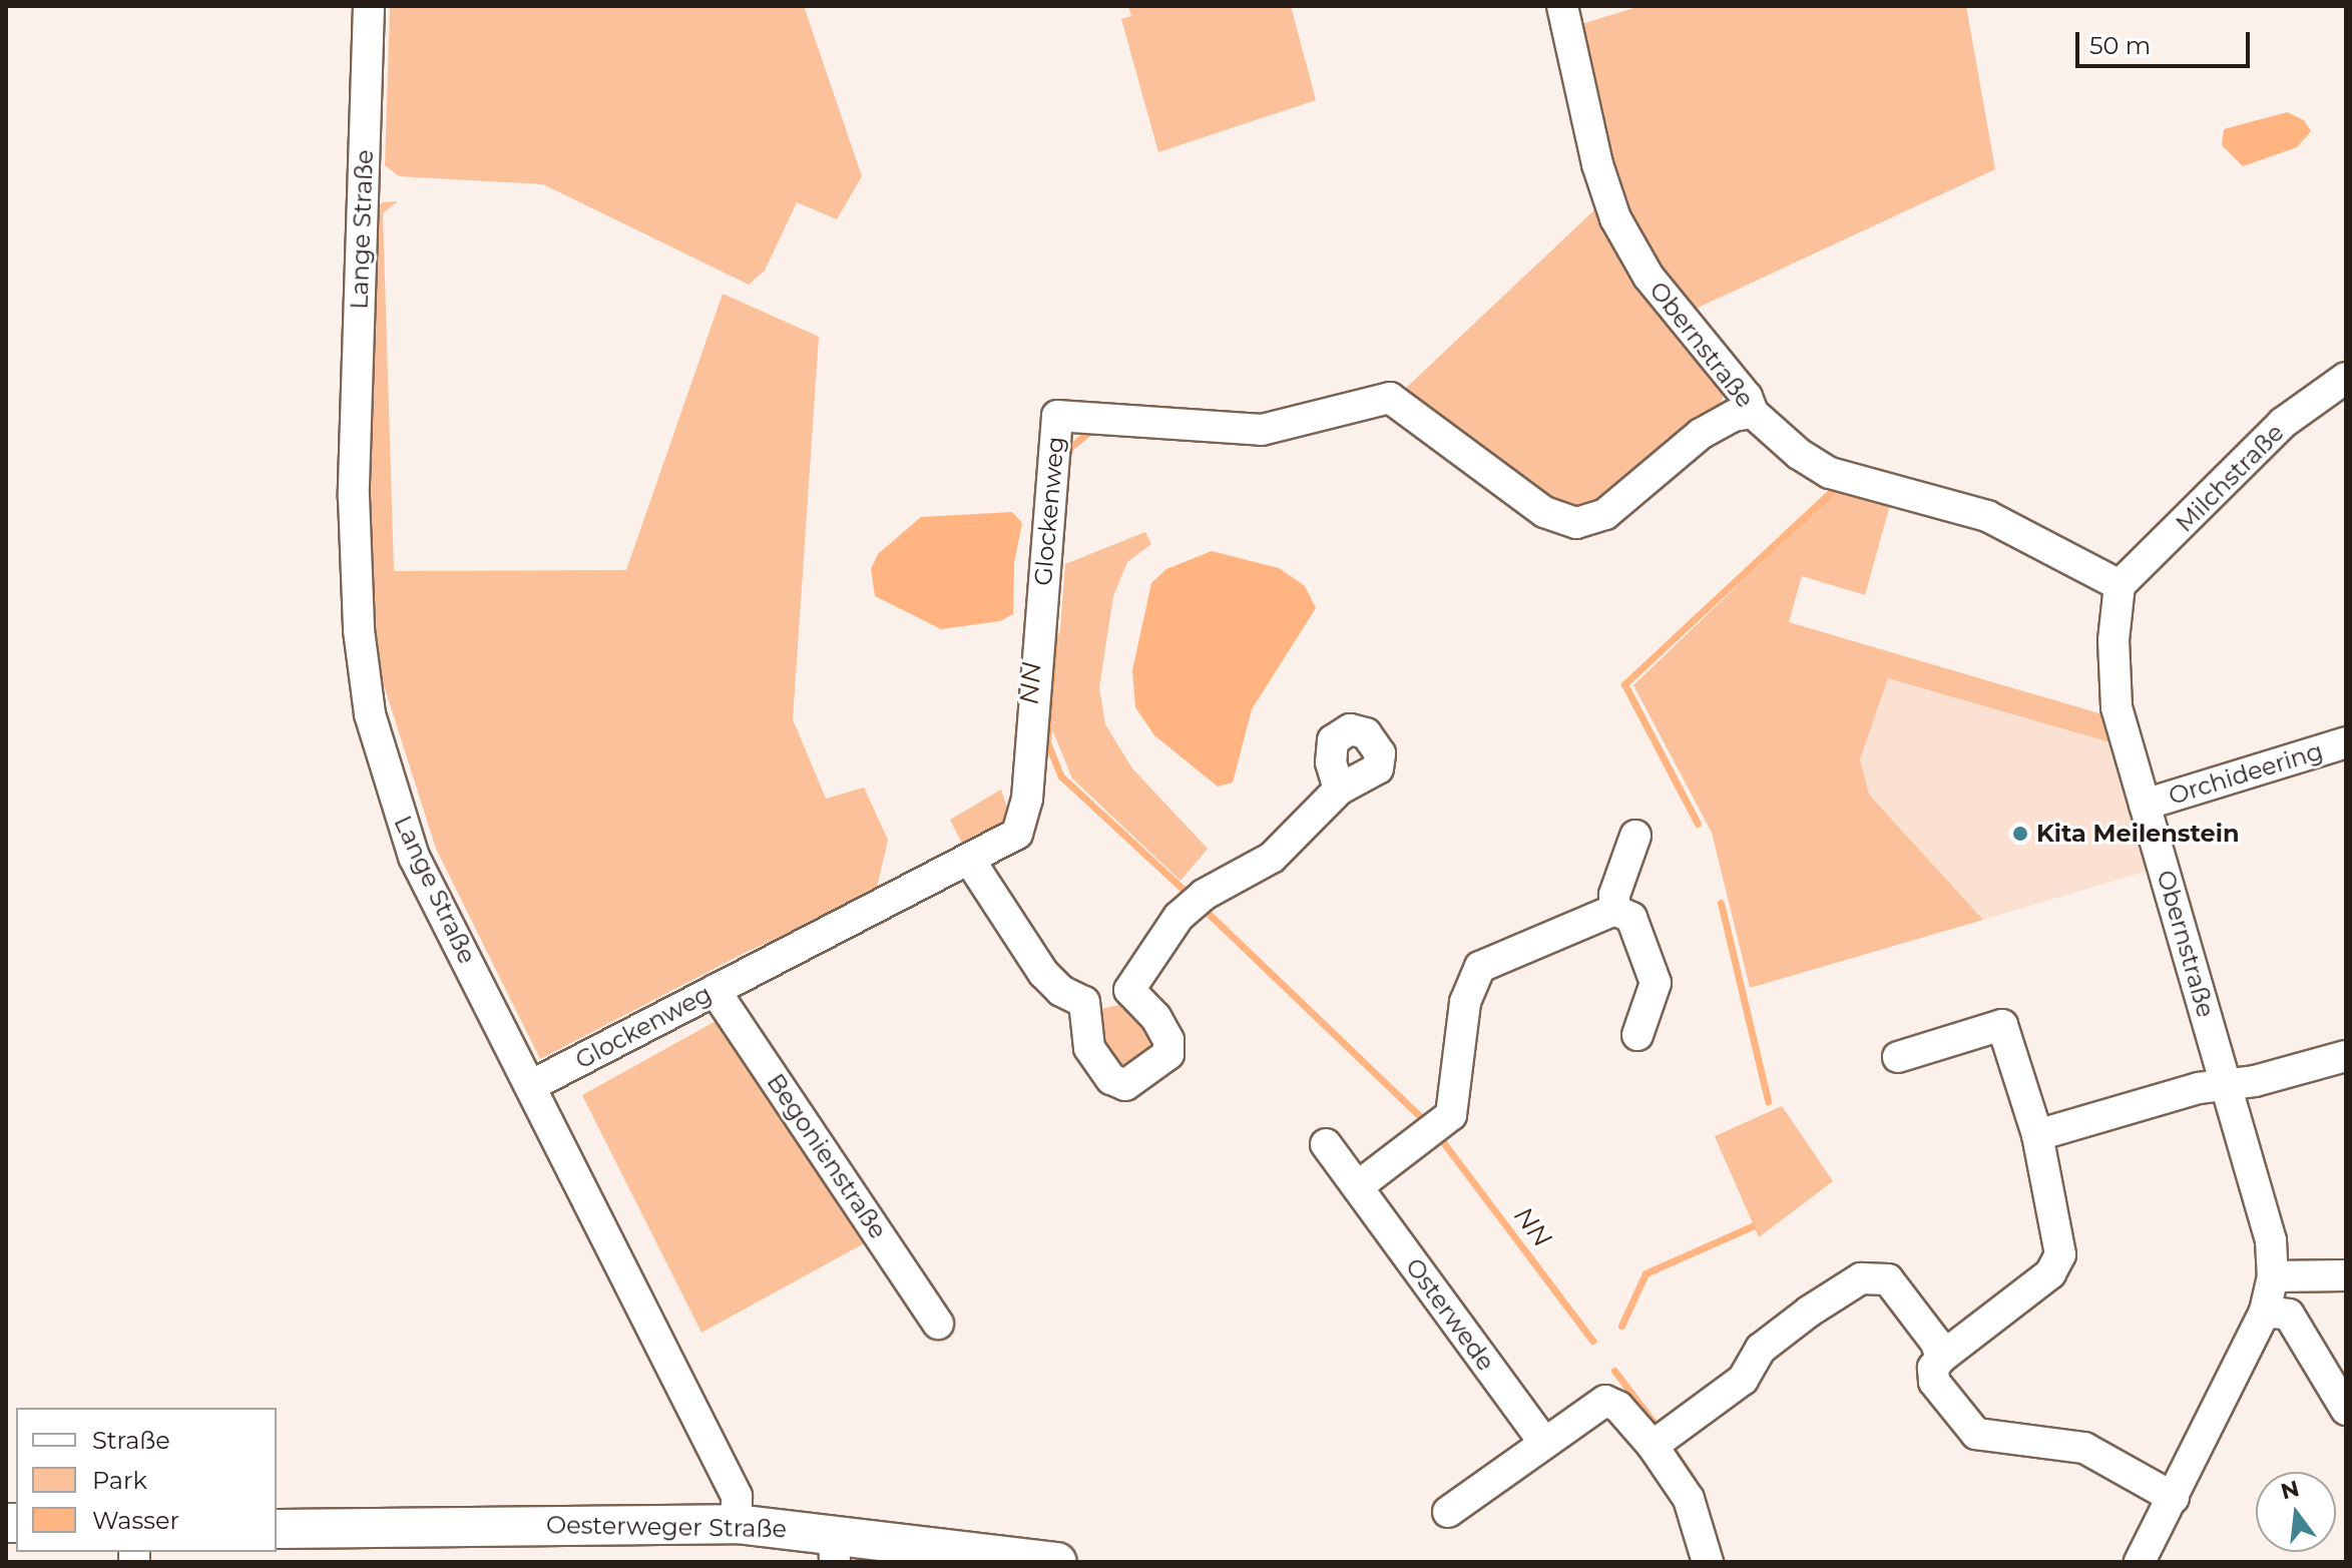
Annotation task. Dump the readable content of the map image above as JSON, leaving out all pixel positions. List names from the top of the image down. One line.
{"streets":{"main road":["Oesterweger Straße"],"street":["Lange Straße","Obernstraße","Milchstraße","Glockenweg","Orchideering","Begonienstraße","Osterwede"]},"crossings":[["Lange Straße","Glockenweg"],["Lange Straße","Oesterweger Straße"],["Obernstraße","Milchstraße"],["Obernstraße","Glockenweg"],["Obernstraße","Orchideering"],["Glockenweg","Begonienstraße"]],"water":["NN"],"places":["Kita Meilenstein"],"legend":["Straße","Park","Wasser"],"scale_bar":"50 m","north":"top"}
